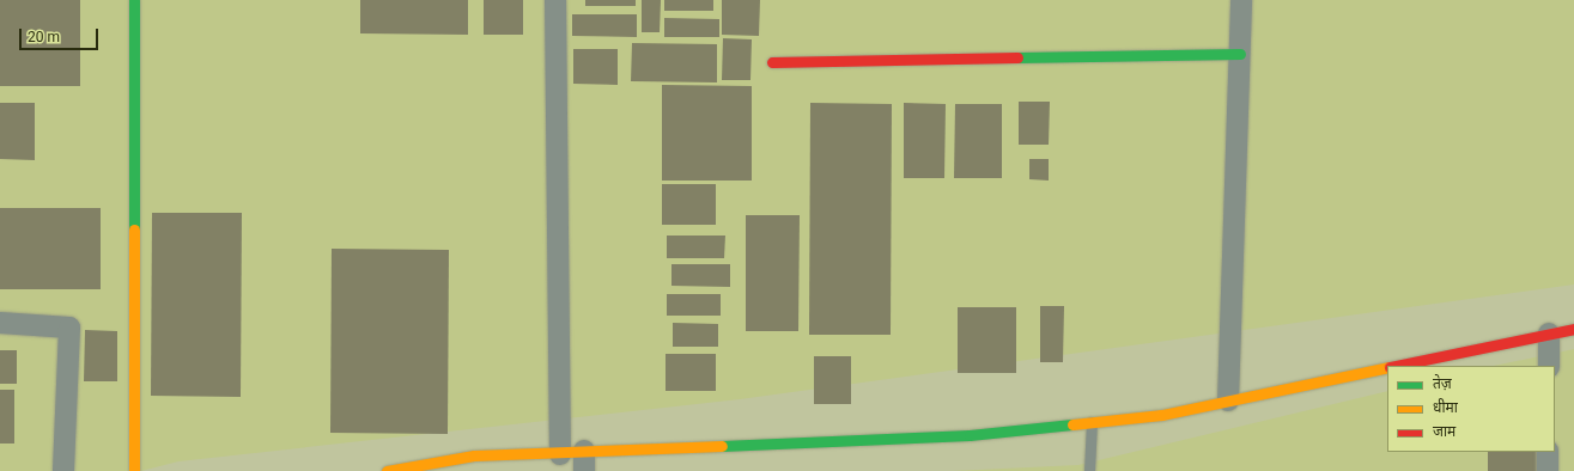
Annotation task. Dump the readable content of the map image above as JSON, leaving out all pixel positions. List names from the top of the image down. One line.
{"legend":["तेज़","धीमा","जाम"],"scale_bar":"20 m"}
